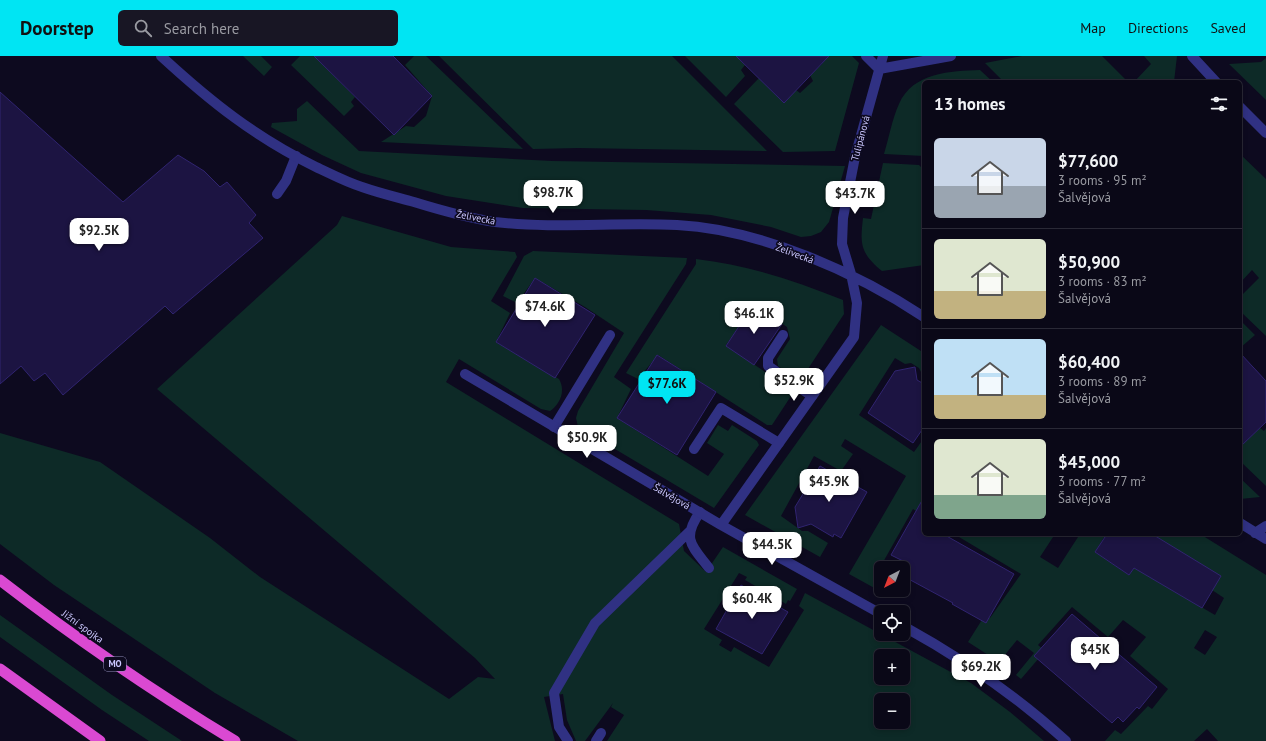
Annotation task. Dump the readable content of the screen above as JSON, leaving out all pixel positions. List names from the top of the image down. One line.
{"streets":{"highway":["Jižní spojka","MO"],"street":["Tulipánová","Želivecká","Šalvějová"]},"crossings":[["Tulipánová","Želivecká"]],"north":"bottom left","page":{"header":"Doorstep","search":"Search here","nav":["Map","Directions","Saved"],"heading":"13 homes","list":[{"name":"$77,600","note":"3 rooms · 95 m² · Šalvějová"},{"name":"$50,900","note":"3 rooms · 83 m² · Šalvějová"},{"name":"$60,400","note":"3 rooms · 89 m² · Šalvějová"},{"name":"$45,000","note":"3 rooms · 77 m² · Šalvějová"}],"price":["$98.7K","$43.7K","$92.5K","$74.6K","$46.1K","$52.9K","$77.6K","$50.9K","$45.9K","$44.5K","$60.4K","$45K","$69.2K"],"map_buttons":["+","−"]}}
